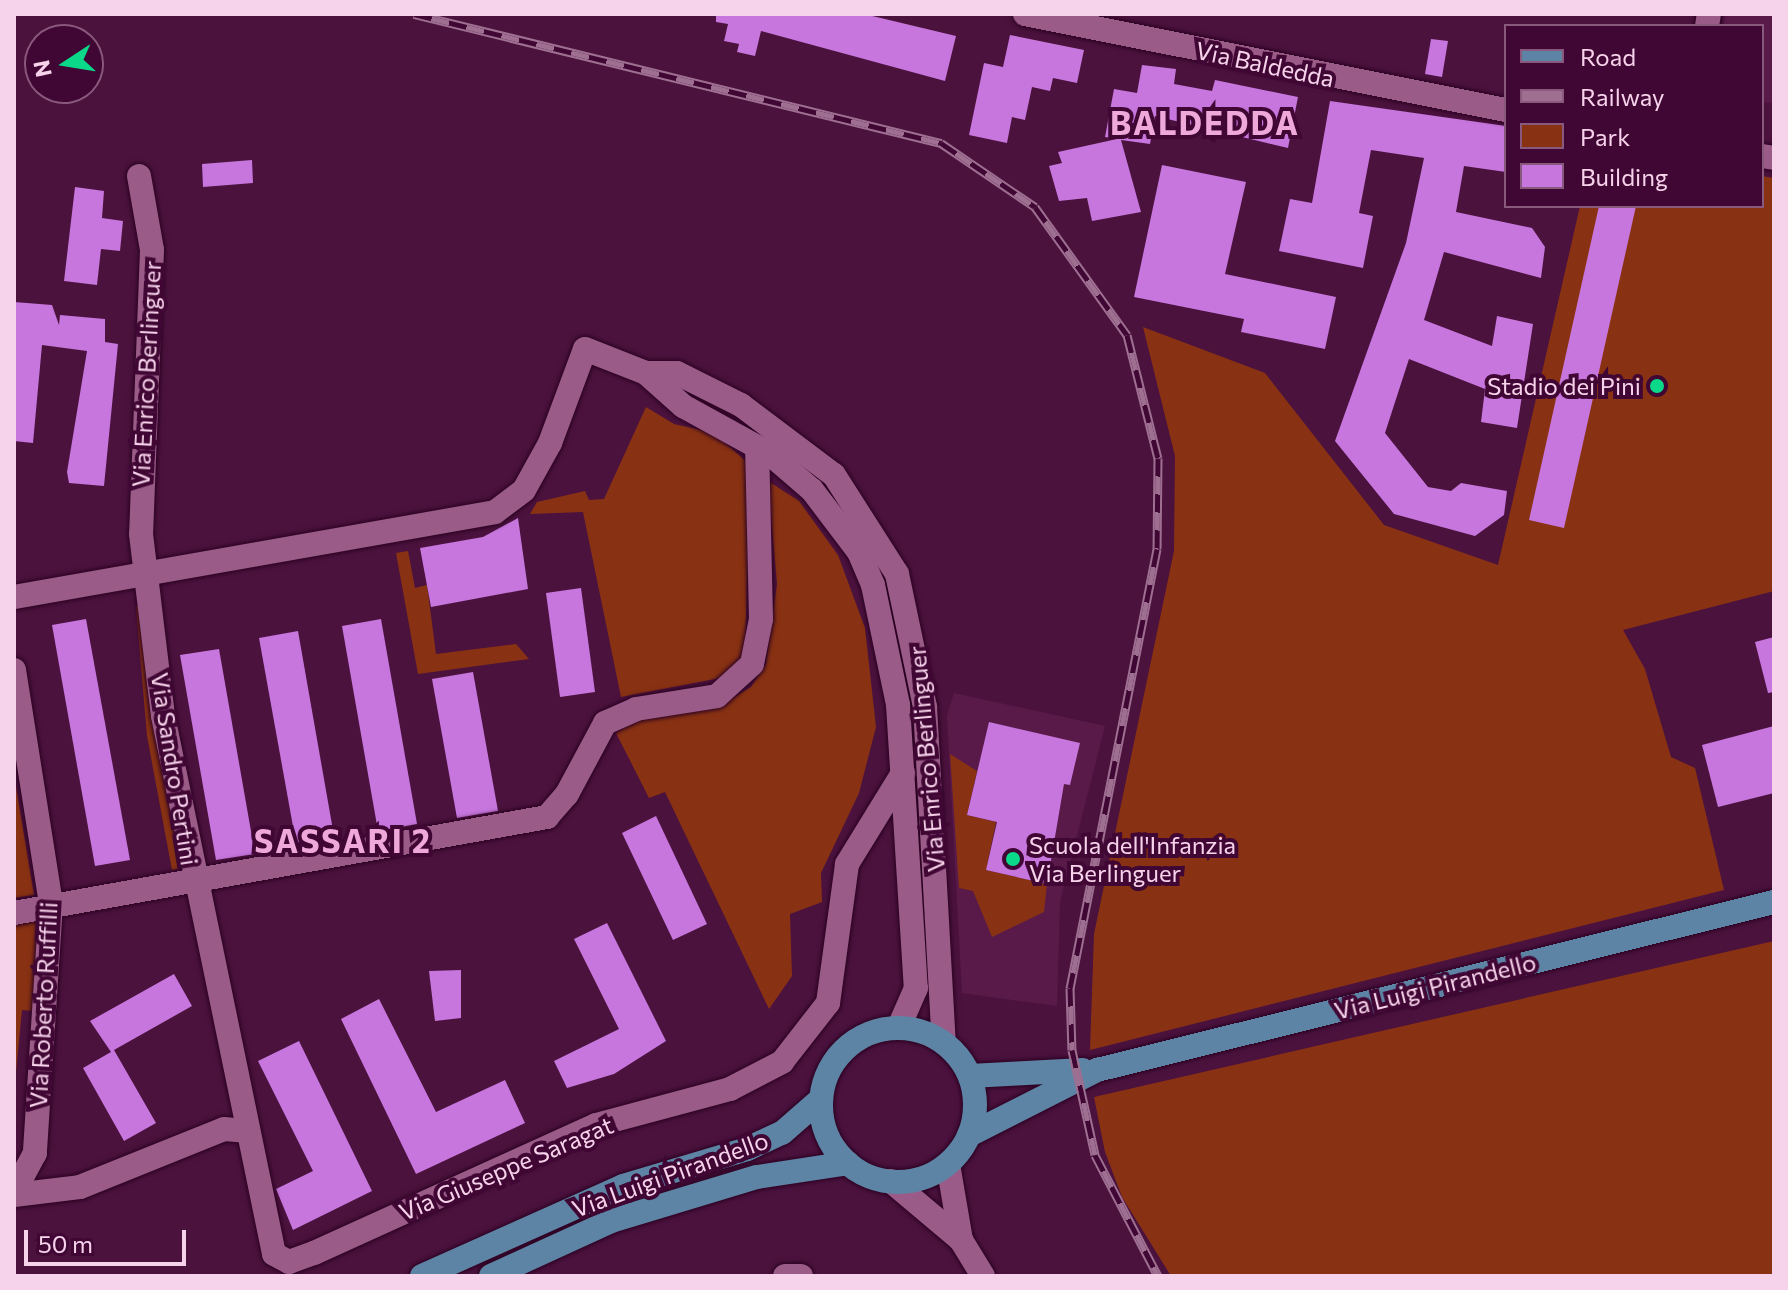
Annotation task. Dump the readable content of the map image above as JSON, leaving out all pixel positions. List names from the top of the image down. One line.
{"streets":{"main road":["Via Luigi Pirandello"],"street":["Via Baldedda","Via Enrico Berlinguer","Via Sandro Pertini","Via Roberto Ruffilli","Via Giuseppe Saragat"]},"crossings":[["Via Enrico Berlinguer","Via Sandro Pertini"],["Via Enrico Berlinguer","Via Luigi Pirandello"],["Via Enrico Berlinguer","Via Giuseppe Saragat"]],"districts":["BALDEDDA","SASSARI 2"],"places":["Stadio dei Pini","Scuola dell'Infanzia Via Berlinguer"],"legend":["Road","Railway","Park","Building"],"scale_bar":"50 m","north":"left"}
